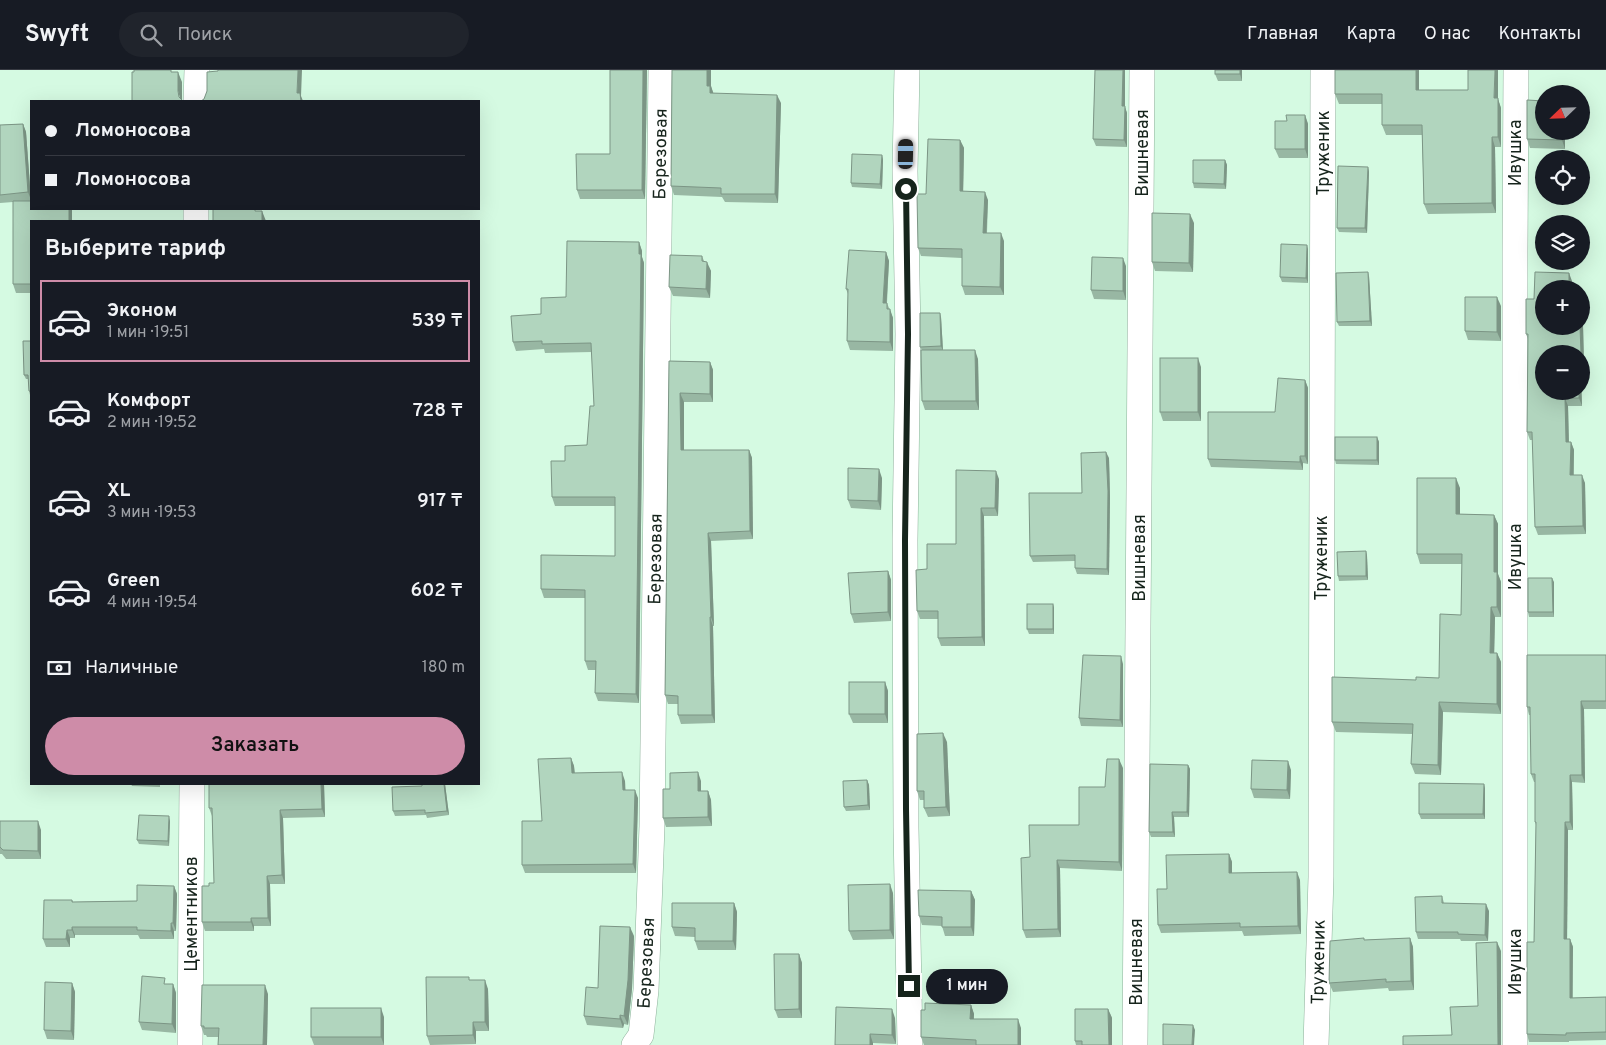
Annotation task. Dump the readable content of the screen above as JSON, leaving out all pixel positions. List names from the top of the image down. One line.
{"streets":{"street":["Вишневая","Труженик","Ивушка","Березовая","Цементников"]},"north":"bottom left","page":{"header":"Swyft","search":"Поиск","nav":["Главная","Карта","О нас","Контакты"],"map_buttons":["+","−"],"banner":["Ломоносова","Ломоносова"],"heading":"Выберите тариф","list":[{"name":"Эконом","note":"1 мин · 19:51","value":"539 ₸"},{"name":"Комфорт","note":"2 мин · 19:52","value":"728 ₸"},{"name":"XL","note":"3 мин · 19:53","value":"917 ₸"},{"name":"Green","note":"4 мин · 19:54","value":"602 ₸"}],"pay":["Наличные","180 m"],"buttons":"Заказать","bubble":"1 мин"}}
